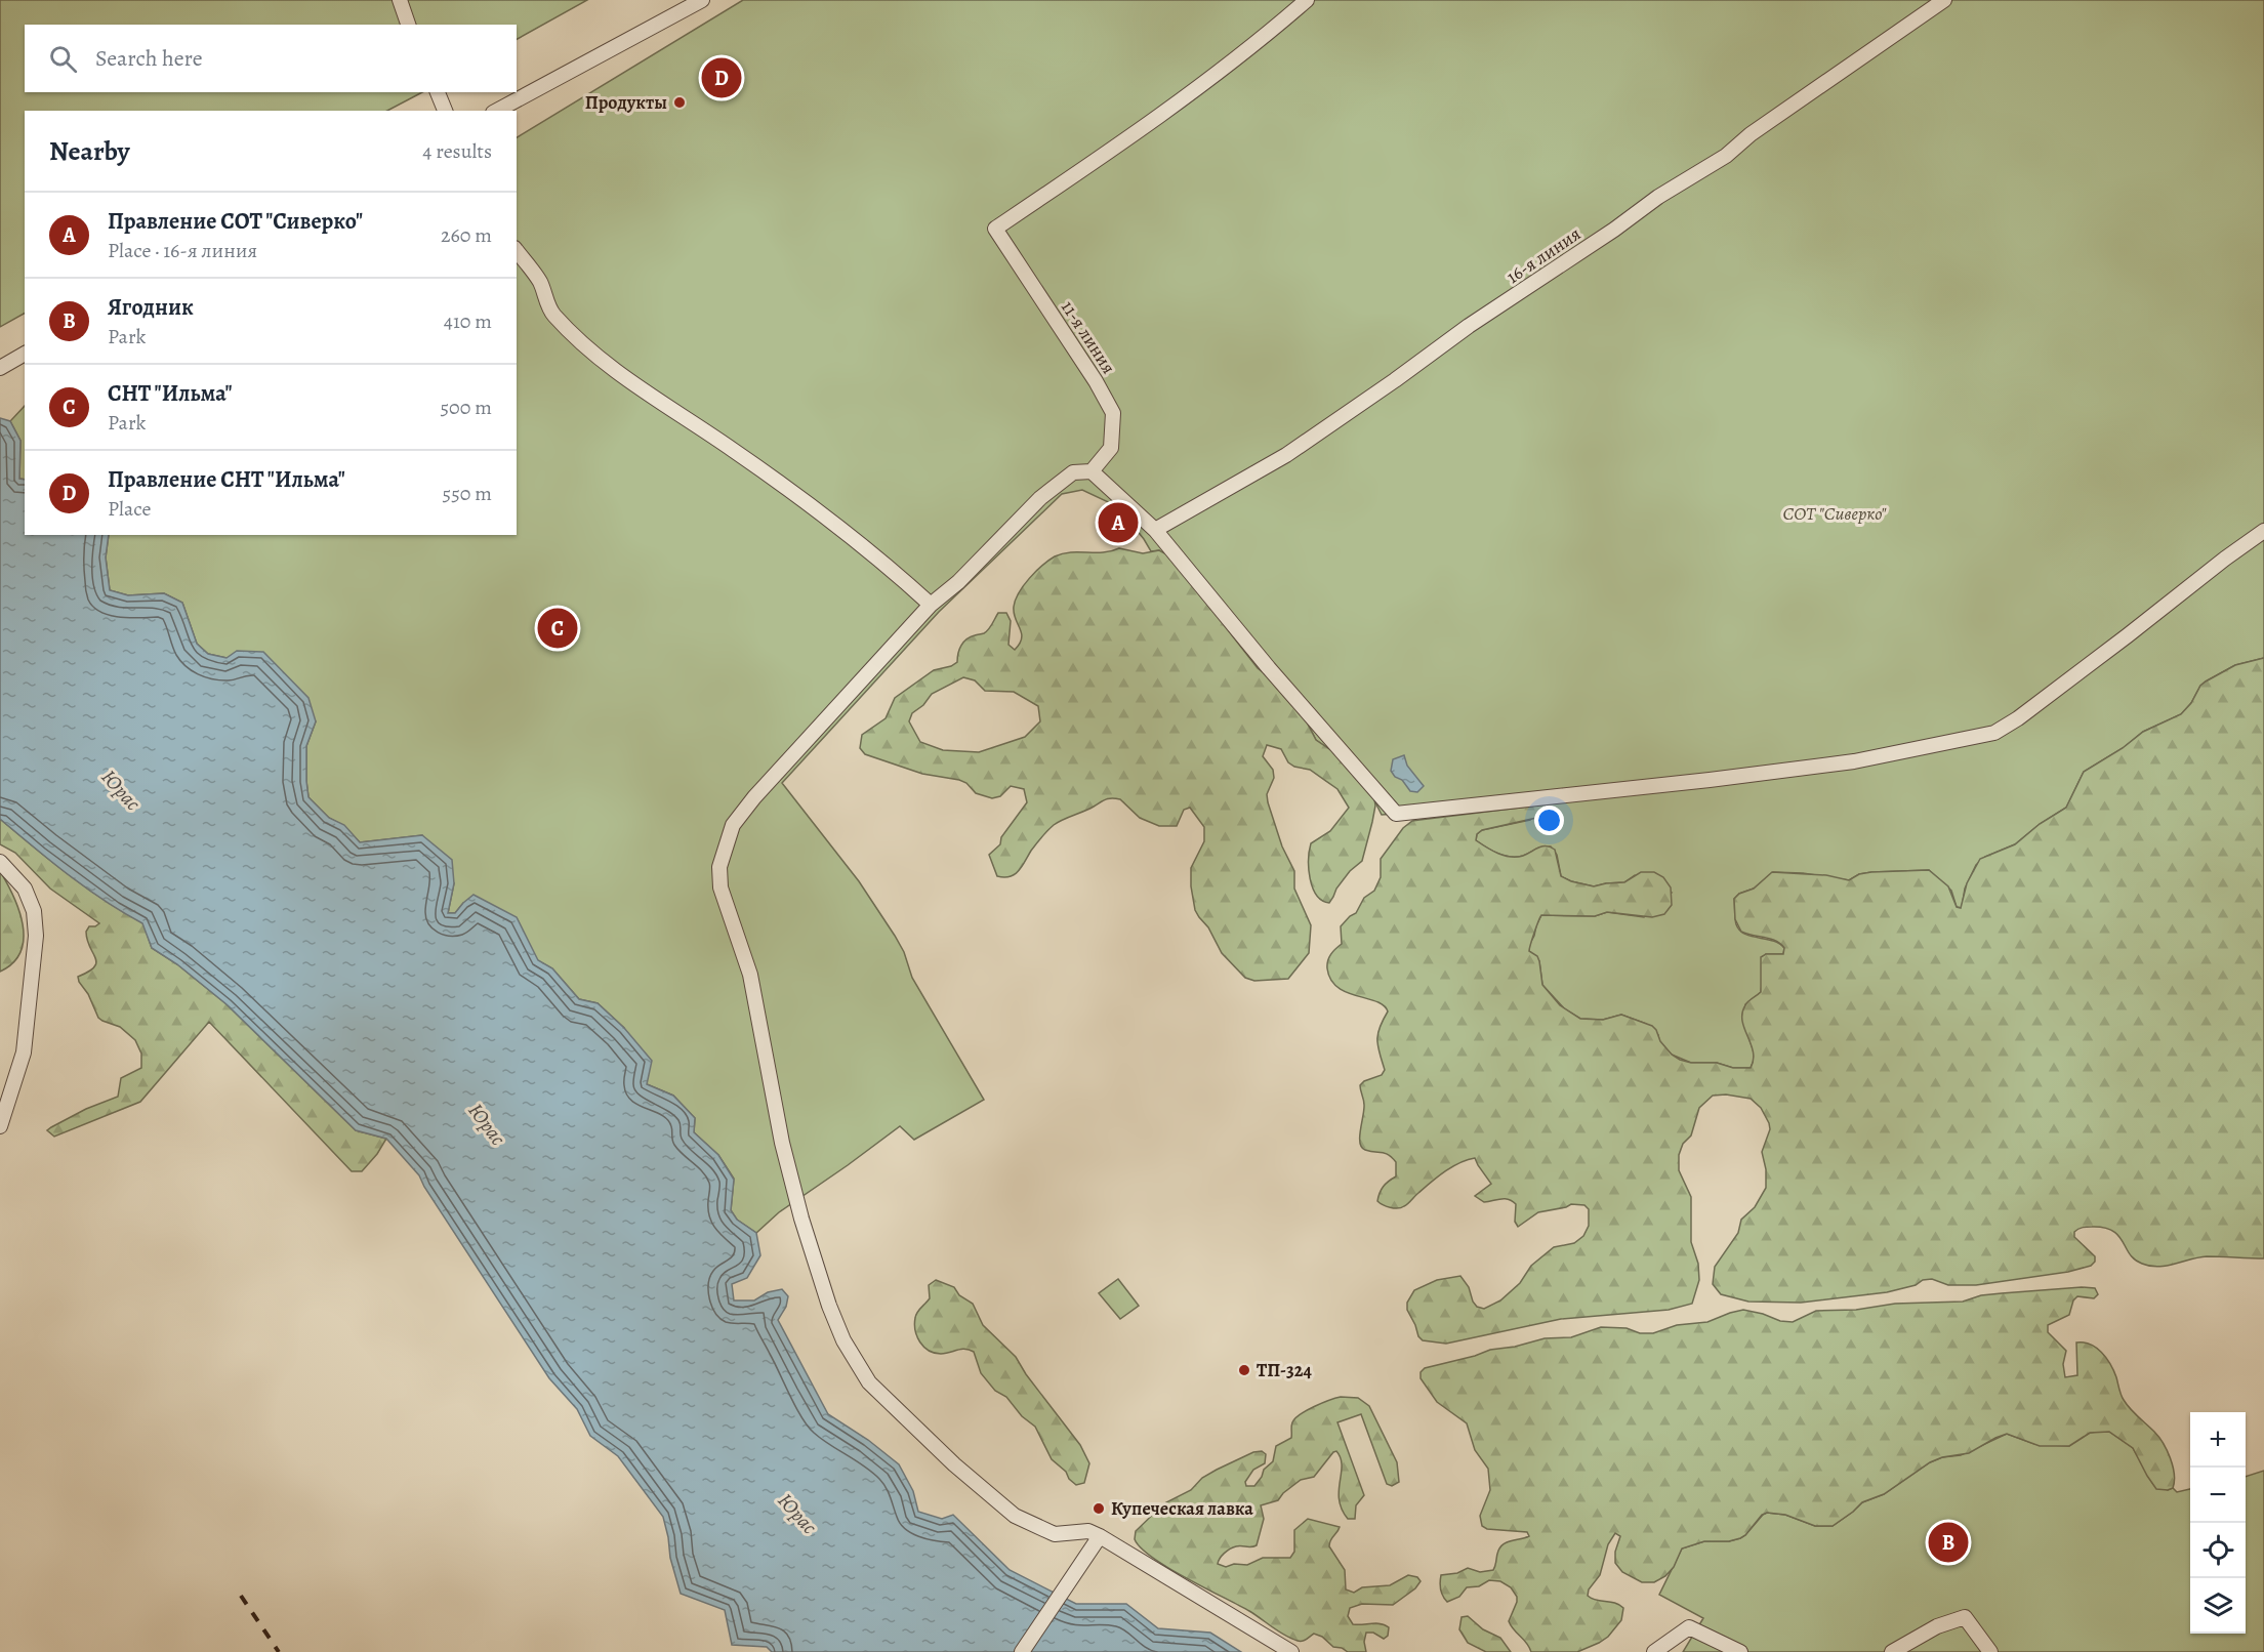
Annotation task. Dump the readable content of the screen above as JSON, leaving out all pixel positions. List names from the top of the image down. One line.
{"streets":{"street":["16-я линия","11-я линия"]},"water":["Юрас"],"parks":["СОТ \"Сиверко\""],"places":["Продукты","ТП-324","Купеческая лавка"],"page":{"search":"Search here","pins":["D","A","C","B"],"heading":["Nearby","4 results"],"list":[{"mark":"A","name":"Правление СОТ \"Сиверко\"","note":"Place · 16-я линия","value":"260 m"},{"mark":"B","name":"Ягодник","note":"Park","value":"410 m"},{"mark":"C","name":"СНТ \"Ильма\"","note":"Park","value":"500 m"},{"mark":"D","name":"Правление СНТ \"Ильма\"","note":"Place","value":"550 m"}],"map_buttons":["+","−"]}}
